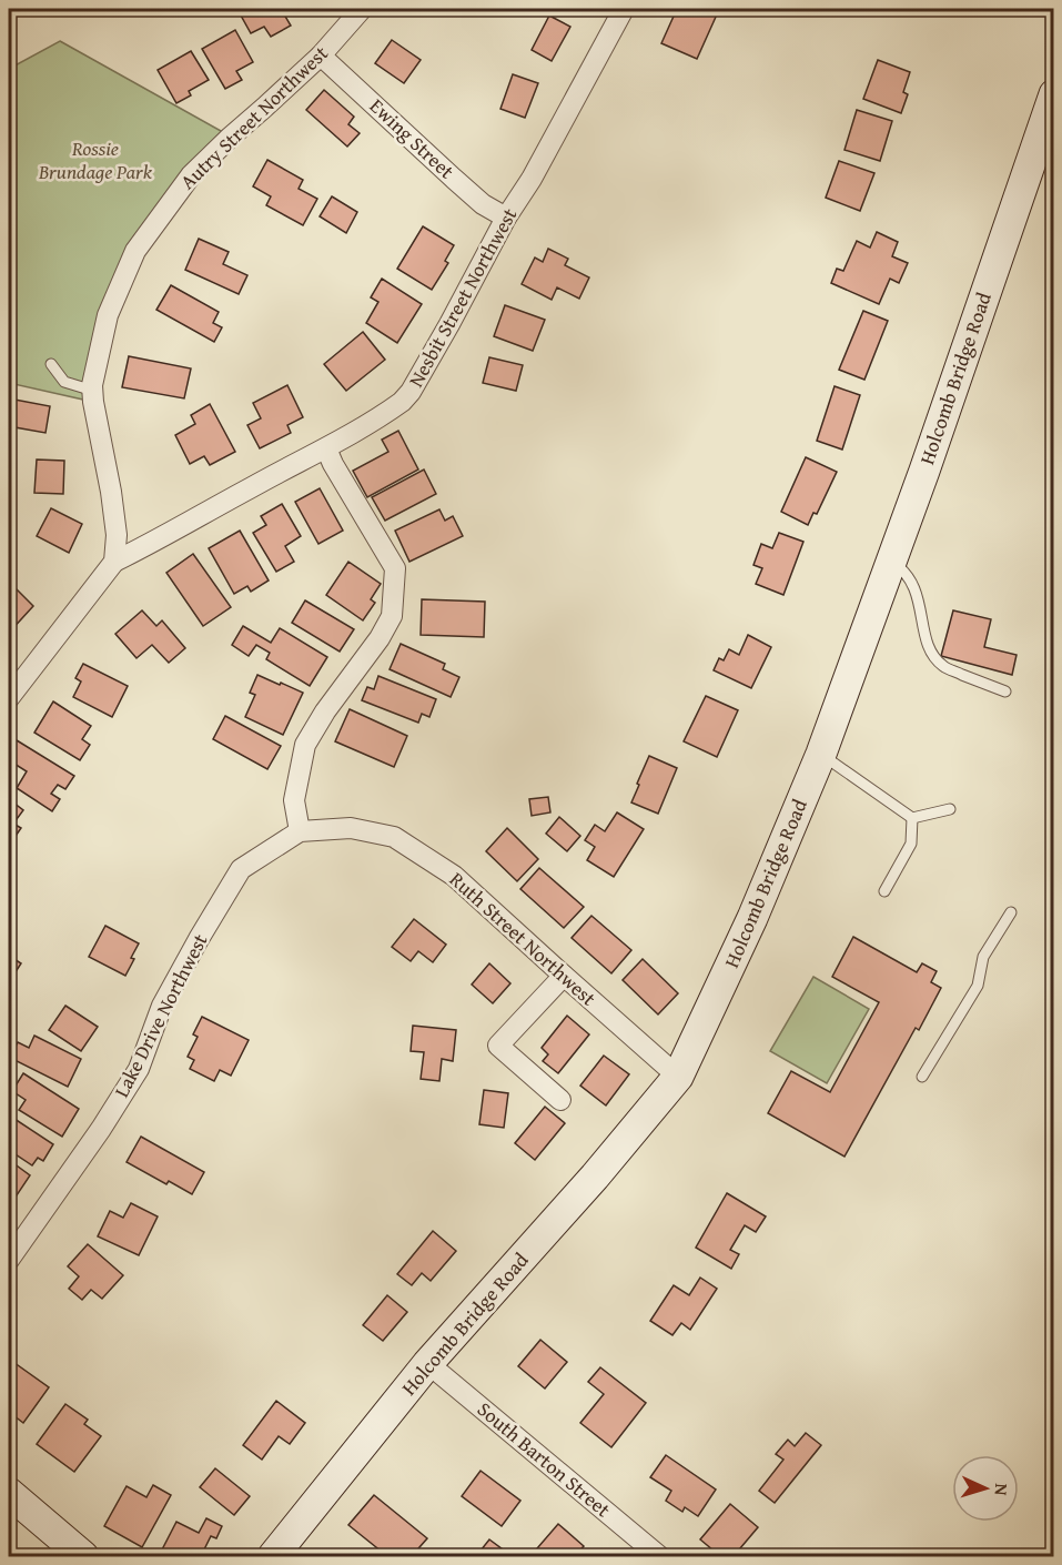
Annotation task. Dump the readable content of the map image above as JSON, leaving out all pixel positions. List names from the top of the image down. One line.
{"streets":{"street":["Autry Street Northwest","Ewing Street","Nesbit Street Northwest","Holcomb Bridge Road","Ruth Street Northwest","Lake Drive Northwest","South Barton Street"]},"crossings":[["Autry Street Northwest","Ewing Street"],["Autry Street Northwest","Nesbit Street Northwest"],["Ewing Street","Nesbit Street Northwest"],["Holcomb Bridge Road","Ruth Street Northwest"],["Holcomb Bridge Road","South Barton Street"],["Ruth Street Northwest","Lake Drive Northwest"]],"parks":["Rossie Brundage Park"],"north":"right"}
